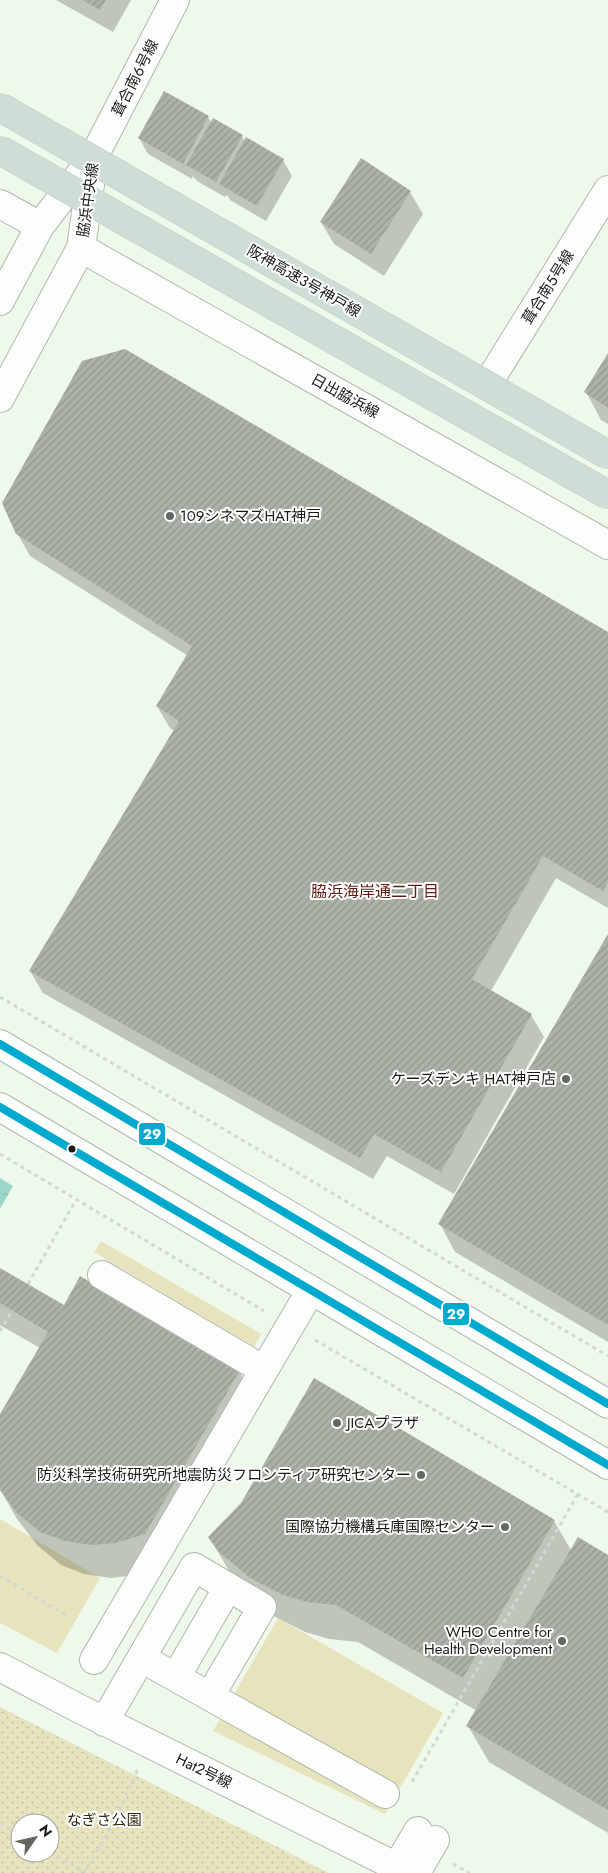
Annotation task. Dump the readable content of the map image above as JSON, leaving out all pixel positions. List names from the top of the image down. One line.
{"streets":{"highway":["阪神高速3号神戸線"],"street":["葺合南６号線","脇浜中央線","葺合南５号線","日出脇浜線","Hat2号線"]},"crossings":[["葺合南６号線","脇浜中央線"],["脇浜中央線","日出脇浜線"]],"districts":["脇浜海岸通二丁目"],"parks":["なぎさ公園"],"places":["109シネマズHAT神戸","ケーズデンキ HAT神戸店","JICAプラザ","防災科学技術研究所地震防災フロンティア研究センター","国際協力機構兵庫国際センター","WHO Centre for Health Development"],"lines":["transit line 29"],"north":"top right"}
